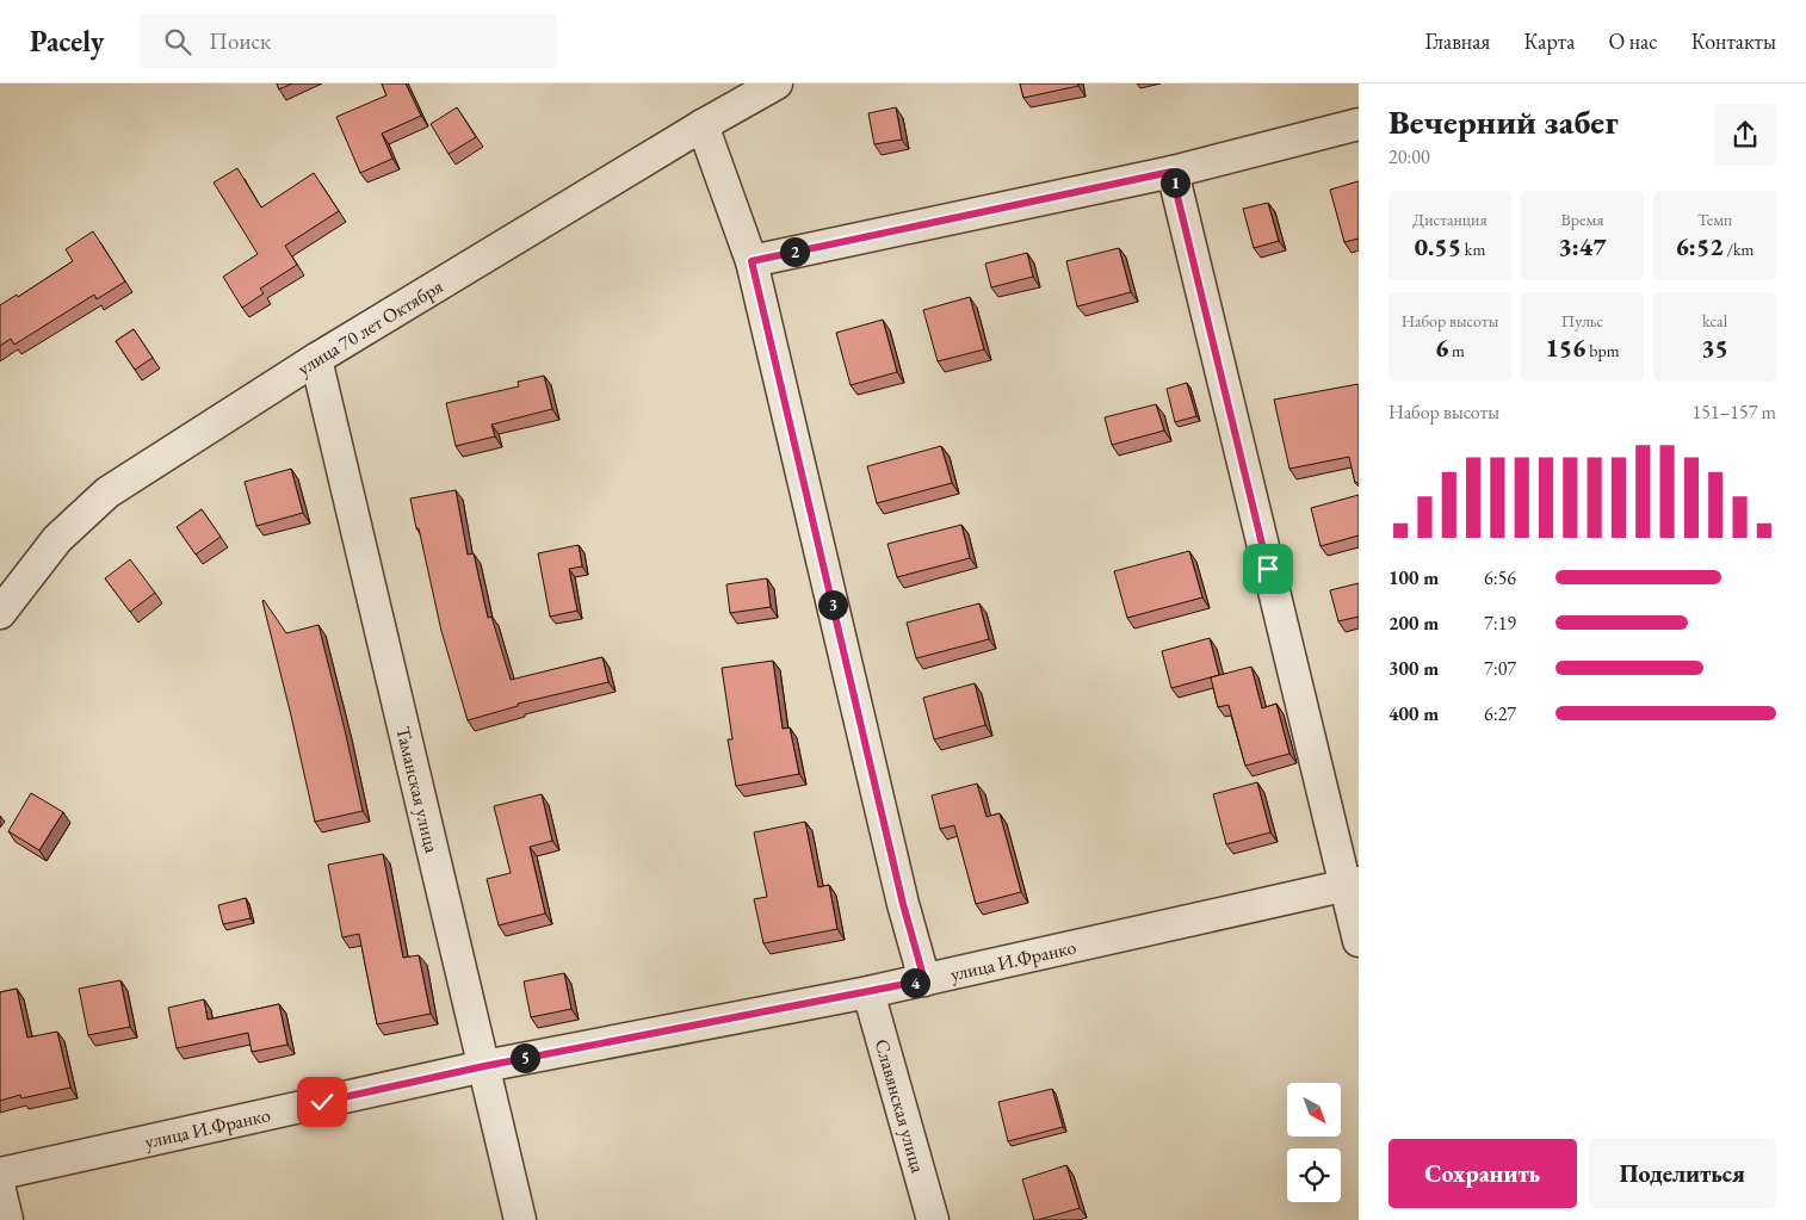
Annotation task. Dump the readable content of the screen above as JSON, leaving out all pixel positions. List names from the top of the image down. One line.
{"streets":{"street":["улица 70 лет Октября","Таманская улица","улица И.Франко","Славянская улица"]},"crossings":[["улица 70 лет Октября","Таманская улица"],["Таманская улица","улица И.Франко"],["улица И.Франко","Славянская улица"]],"north":"bottom right","page":{"header":"Pacely","search":"Поиск","nav":["Главная","Карта","О нас","Контакты"],"heading":["Вечерний забег","20:00"],"pins":["1","2","3","4","5"],"stats":[["Дистанция","0.55 km"],["Время","3:47"],["Темп","6:52 /km"],["Набор высоты","6 m"],["Пульс","156 bpm"],["kcal","35"]],"chart":["Набор высоты","151–157 m"],"list":[{"name":"100 m","note":"6:56"},{"name":"200 m","note":"7:19"},{"name":"300 m","note":"7:07"},{"name":"400 m","note":"6:27"}],"buttons":["Сохранить","Поделиться"]}}
